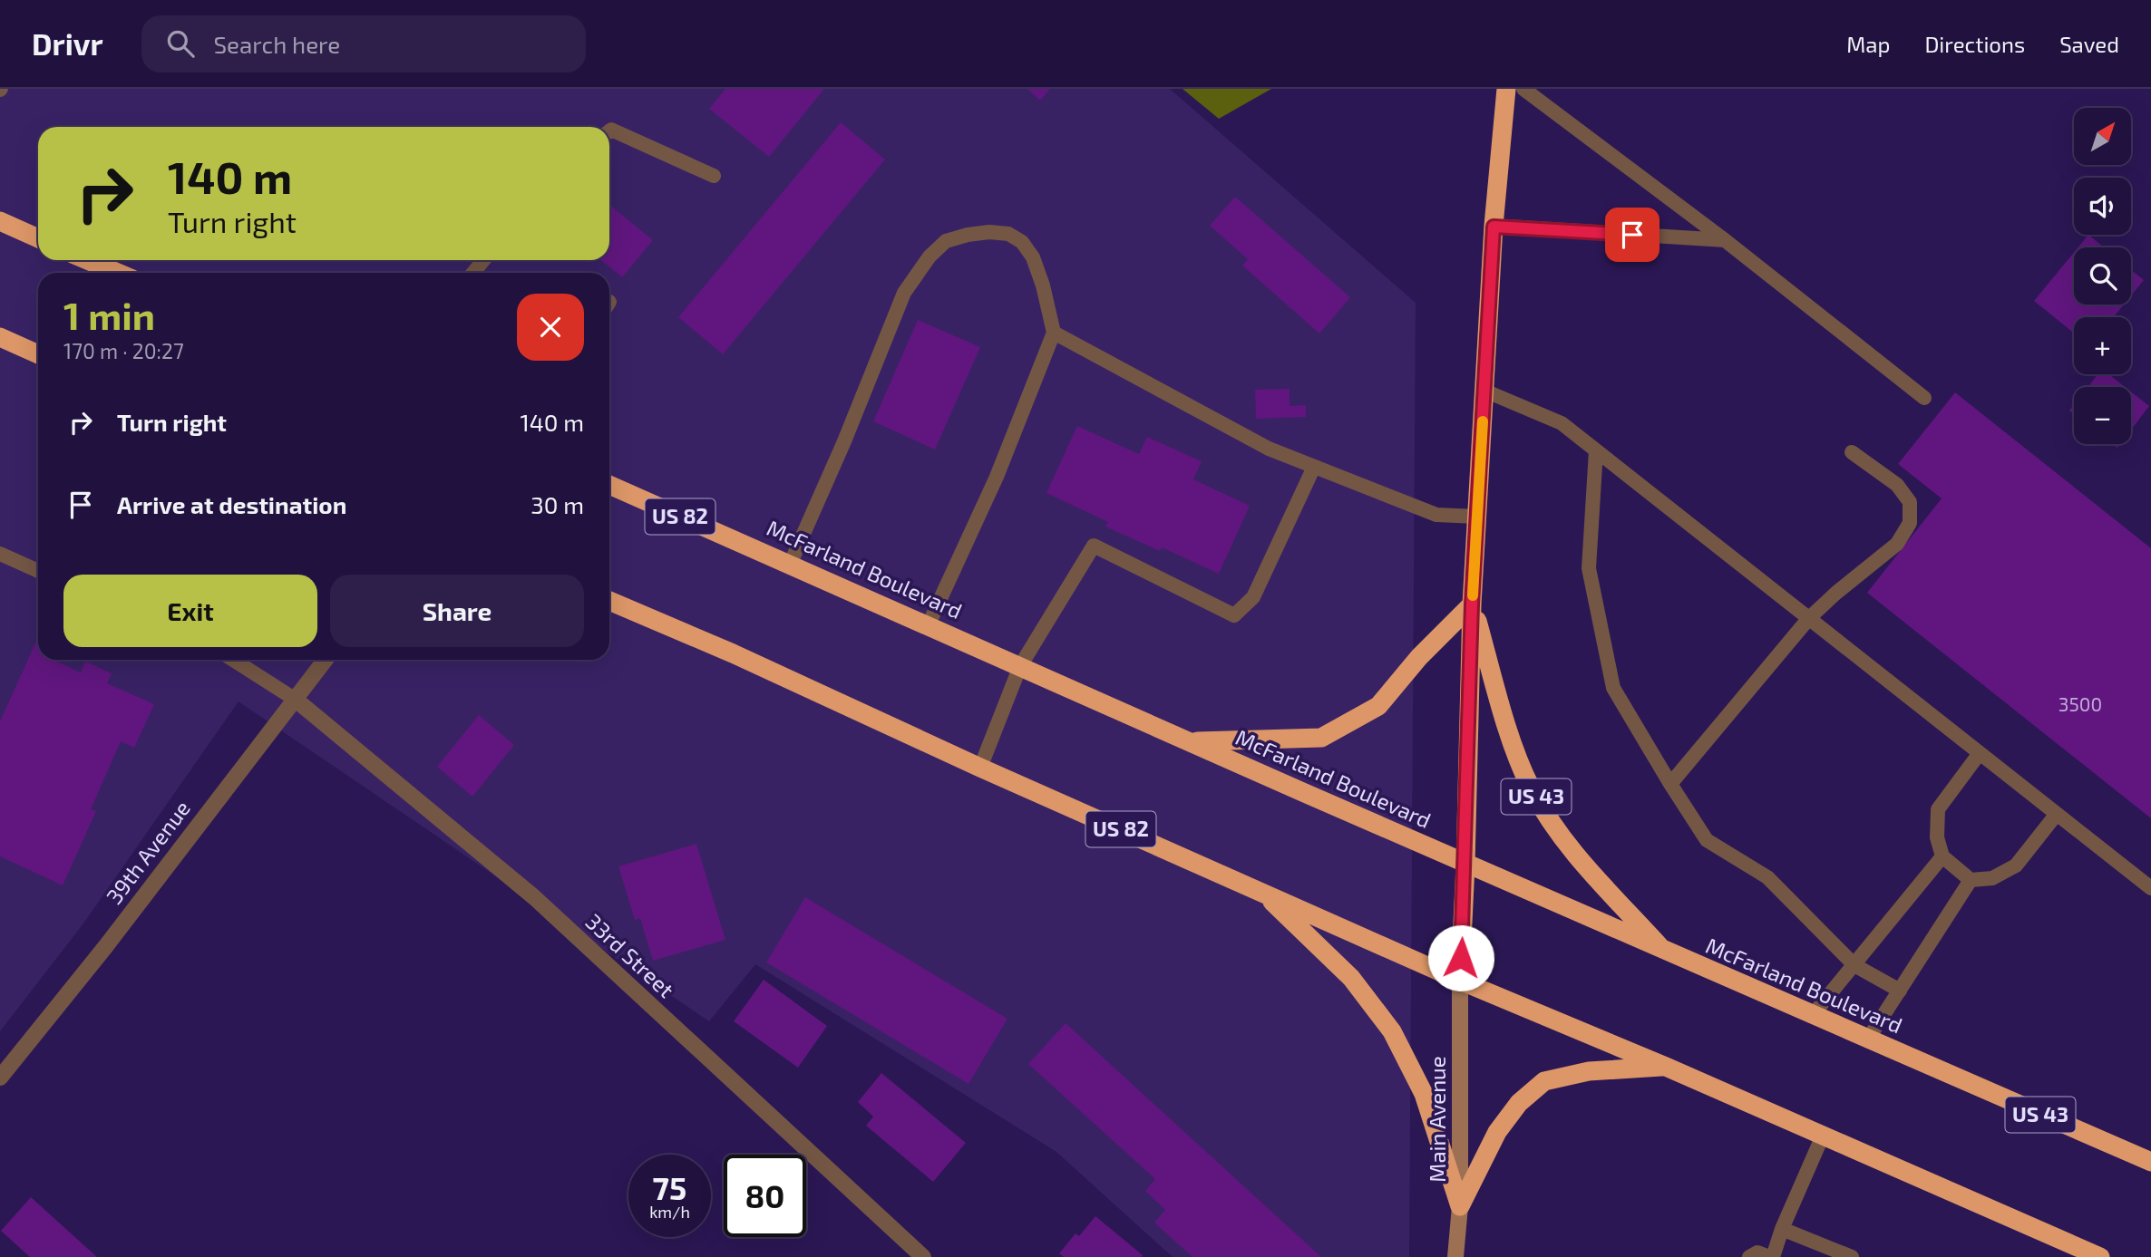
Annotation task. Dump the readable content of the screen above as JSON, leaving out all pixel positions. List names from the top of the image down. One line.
{"streets":{"highway":["US 82","McFarland Boulevard","US 43"],"main road":["Main Avenue"],"street":["39th Avenue","33rd Street"]},"crossings":[["US 82","US 43"],["US 82","Main Avenue"],["McFarland Boulevard","US 43"],["US 43","Main Avenue"],["39th Avenue","33rd Street"]],"house_numbers":["3500"],"north":"top right","page":{"header":"Drivr","search":"Search here","nav":["Map","Directions","Saved"],"map_buttons":["+","−"],"turn":["140 m","Turn right"],"heading":["1 min","170 m · 20:27"],"list":[{"name":"Turn right","value":"140 m"},{"name":"Arrive at destination","value":"30 m"}],"buttons":["Exit","Share"],"speed":"75 km/h","limit":"80"}}
